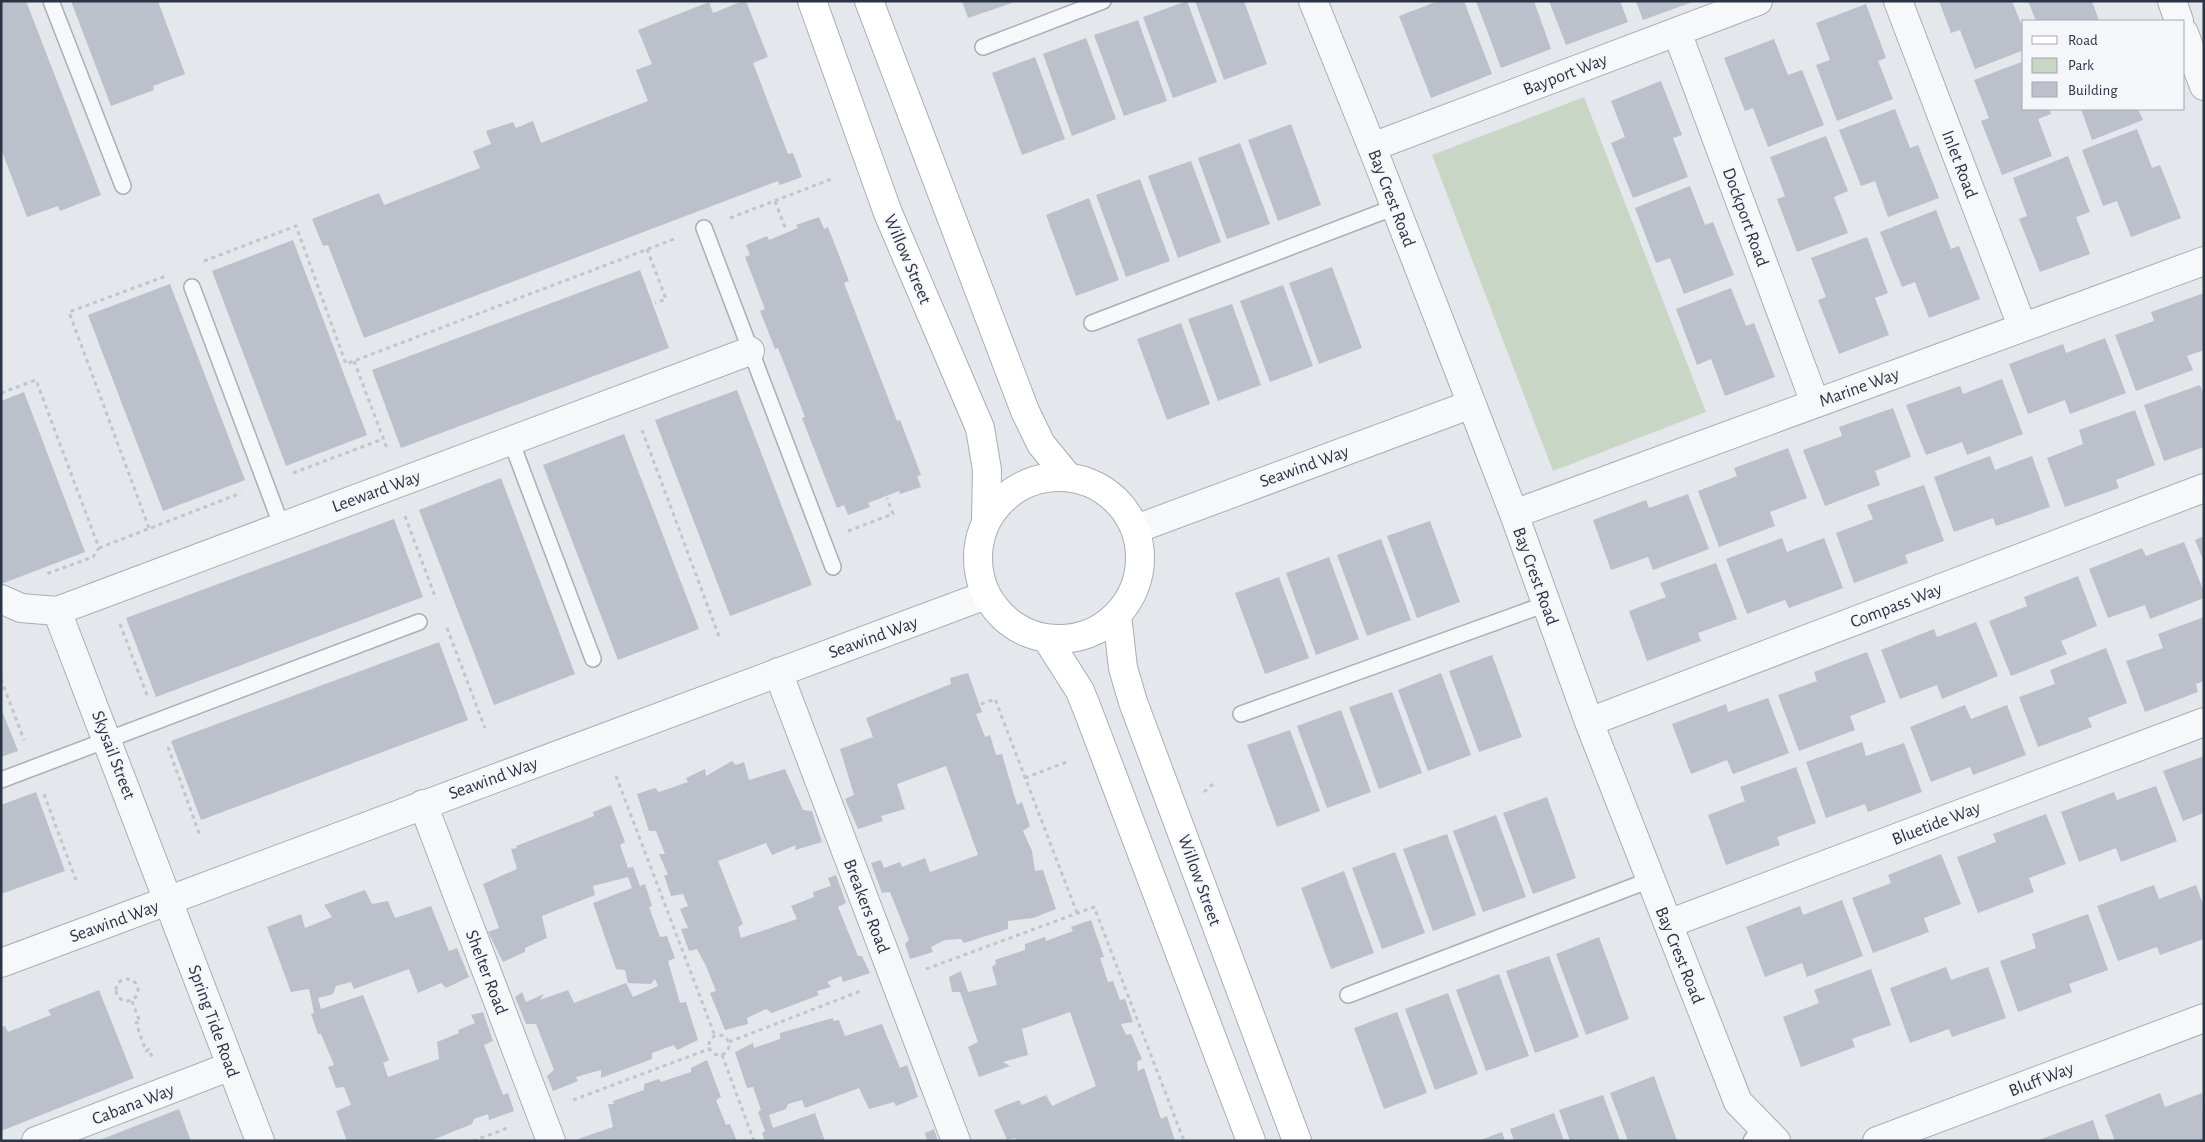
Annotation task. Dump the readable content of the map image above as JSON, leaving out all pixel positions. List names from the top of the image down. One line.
{"streets":{"street":["Bayport Way","Inlet Road","Bay Crest Road","Dockport Road","Willow Street","Marine Way","Seawind Way","Leeward Way","Compass Way","Skysail Street","Bluetide Way","Breakers Road","Shelter Road","Spring Tide Road","Bluff Way","Cabana Way"]},"crossings":[["Bayport Way","Bay Crest Road"],["Bayport Way","Dockport Road"],["Inlet Road","Marine Way"],["Bay Crest Road","Marine Way"],["Bay Crest Road","Seawind Way"],["Bay Crest Road","Compass Way"],["Bay Crest Road","Bluetide Way"],["Dockport Road","Marine Way"],["Willow Street","Seawind Way"],["Seawind Way","Skysail Street"],["Seawind Way","Breakers Road"],["Seawind Way","Shelter Road"],["Seawind Way","Spring Tide Road"],["Leeward Way","Skysail Street"],["Skysail Street","Spring Tide Road"],["Spring Tide Road","Cabana Way"]],"legend":["Road","Park","Building"]}
